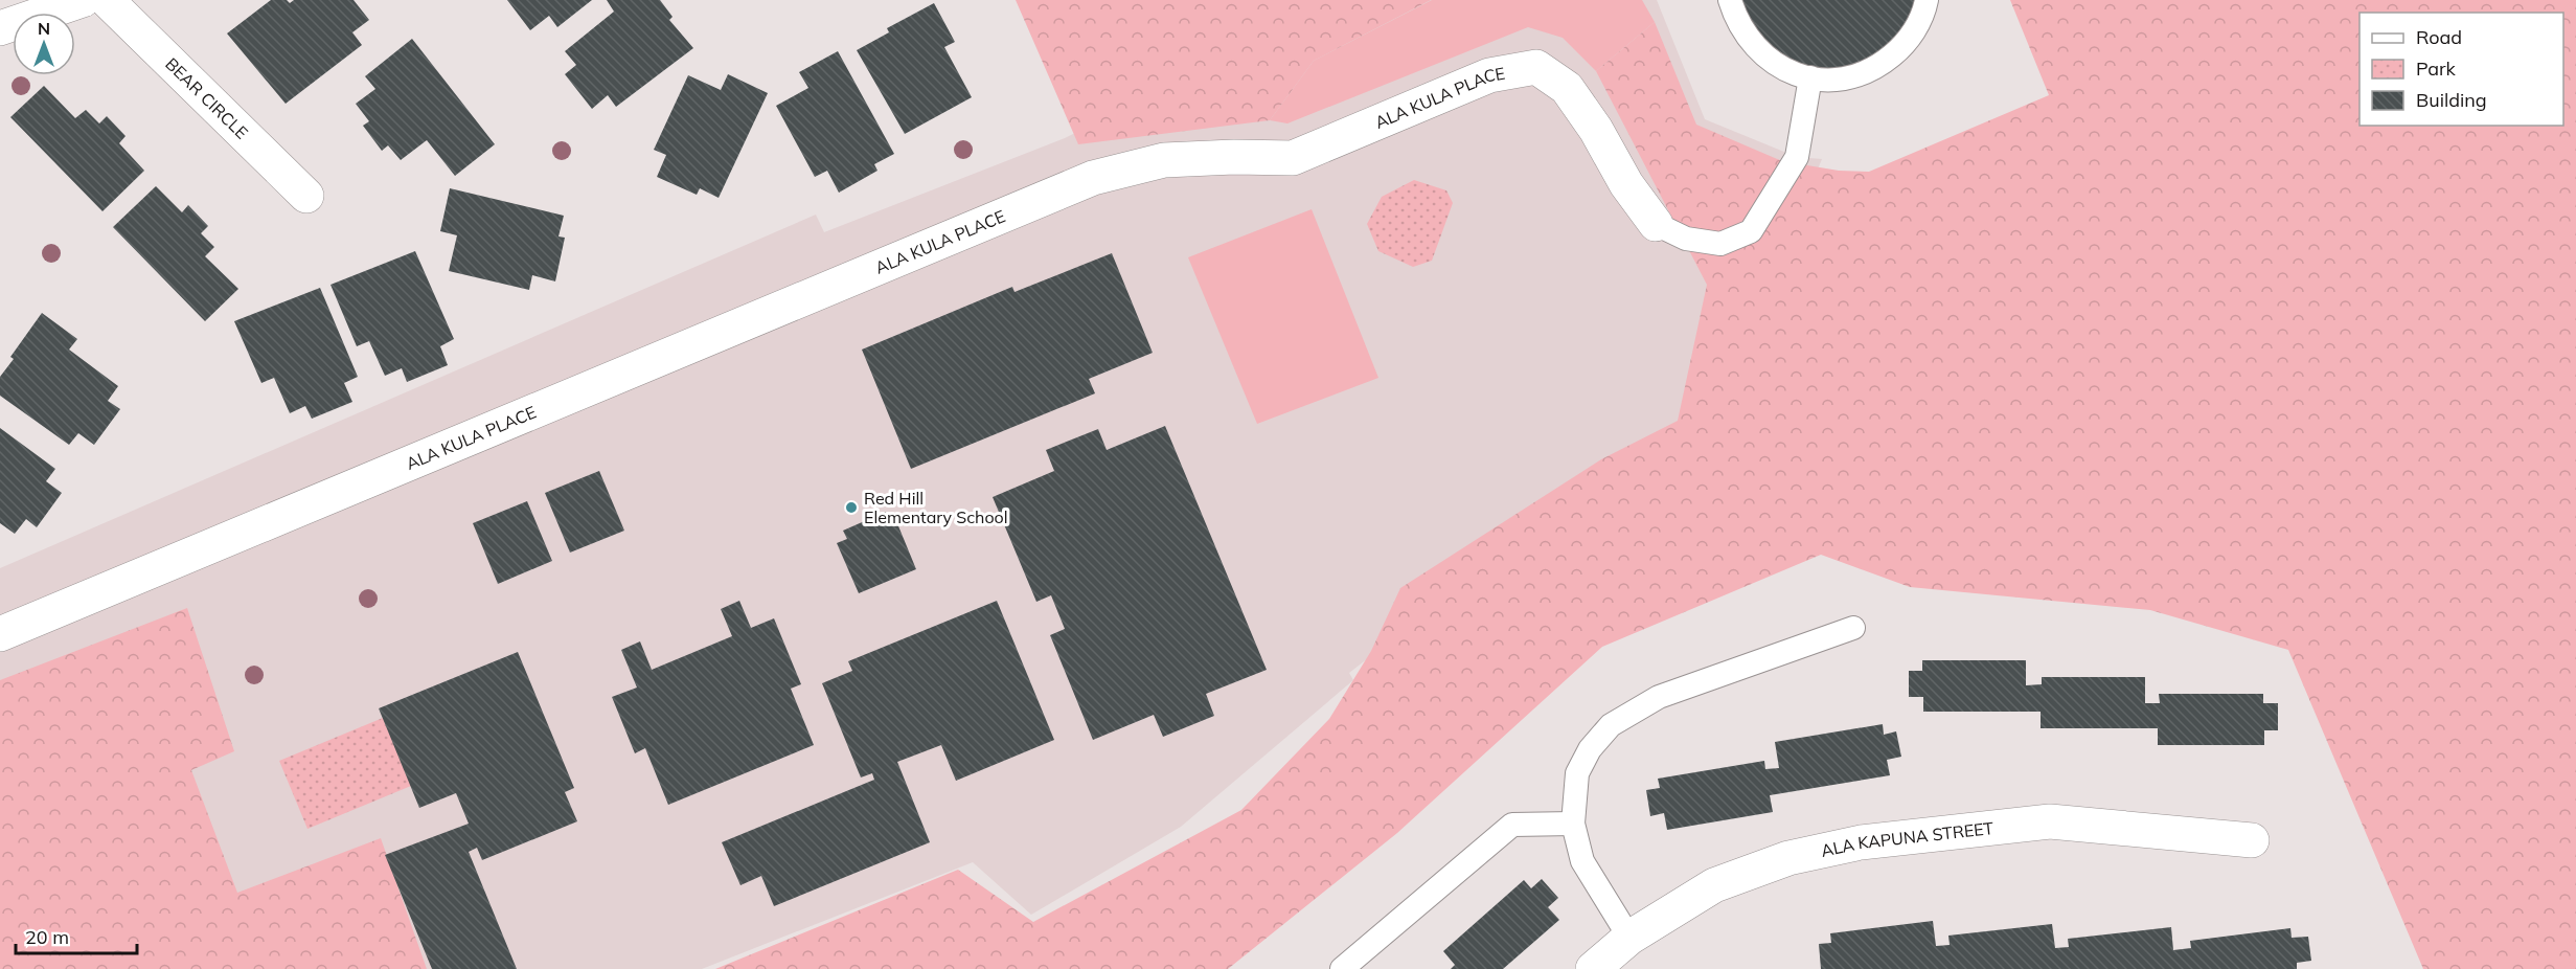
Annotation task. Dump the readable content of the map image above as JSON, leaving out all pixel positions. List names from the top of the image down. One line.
{"streets":{"street":["BEAR CIRCLE","ALA KULA PLACE","ALA KAPUNA STREET"]},"places":["Red Hill Elementary School"],"legend":["Road","Park","Building"],"scale_bar":"20 m","north":"top"}
